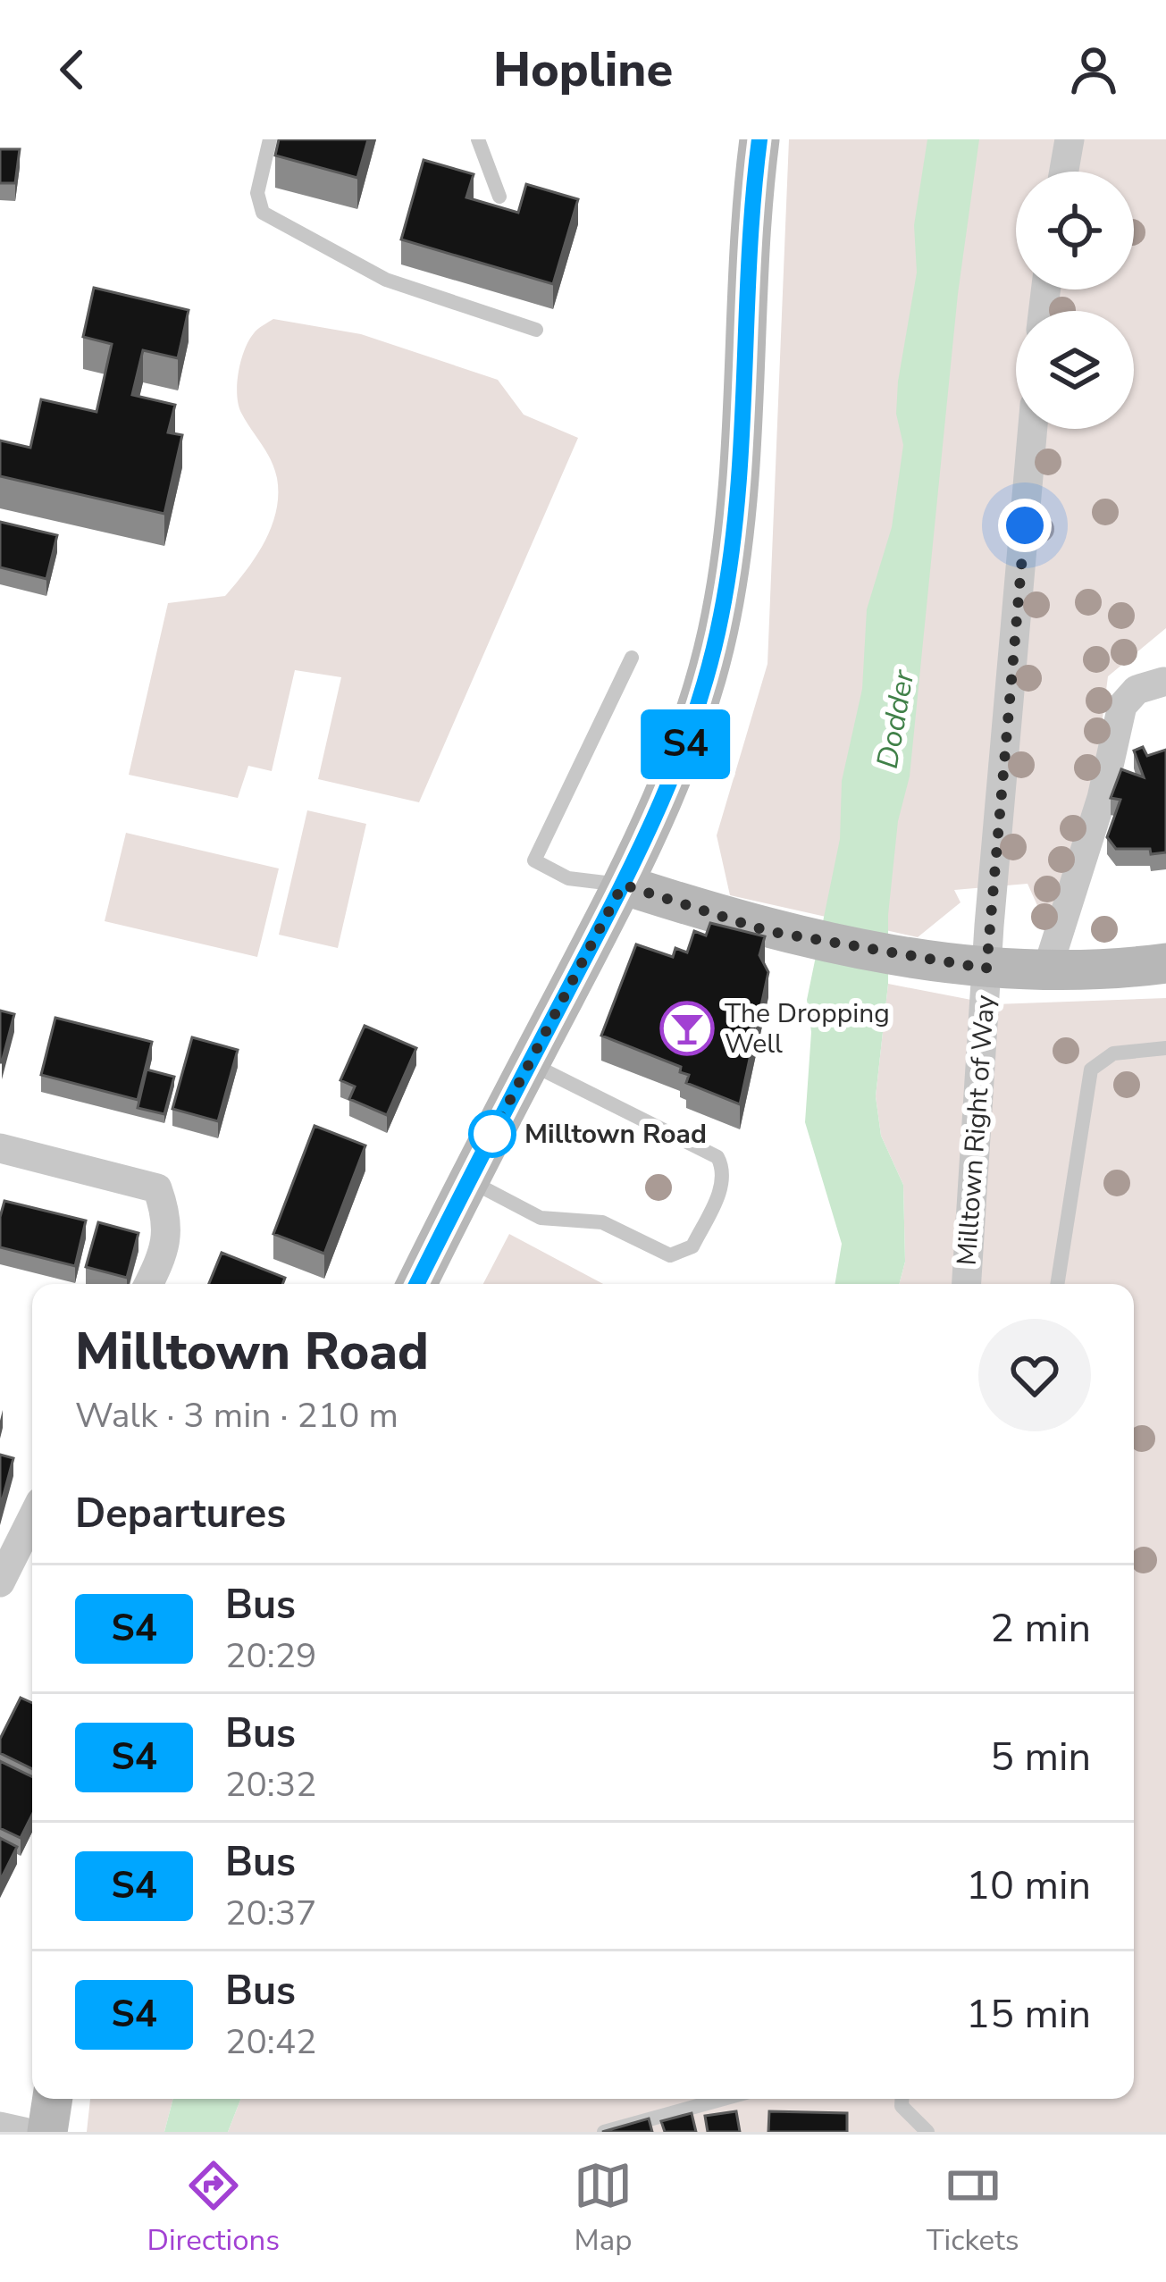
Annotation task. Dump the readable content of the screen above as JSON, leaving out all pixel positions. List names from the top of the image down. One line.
{"streets":{"street":["Milltown Right of Way"]},"water":["Dodder"],"places":{"bar":["The Dropping Well"],"other":["Milltown Road"]},"lines":["bus line S4"],"page":{"header":"Hopline","on_map":"S4","heading":[["Milltown Road","Walk · 3 min · 210 m"],"Departures"],"list":[{"mark":"S4","name":"Bus","note":"20:29","value":"2 min"},{"mark":"S4","name":"Bus","note":"20:32","value":"5 min"},{"mark":"S4","name":"Bus","note":"20:37","value":"10 min"},{"mark":"S4","name":"Bus","note":"20:42","value":"15 min"}],"tabs":["Directions","Map","Tickets"]}}
